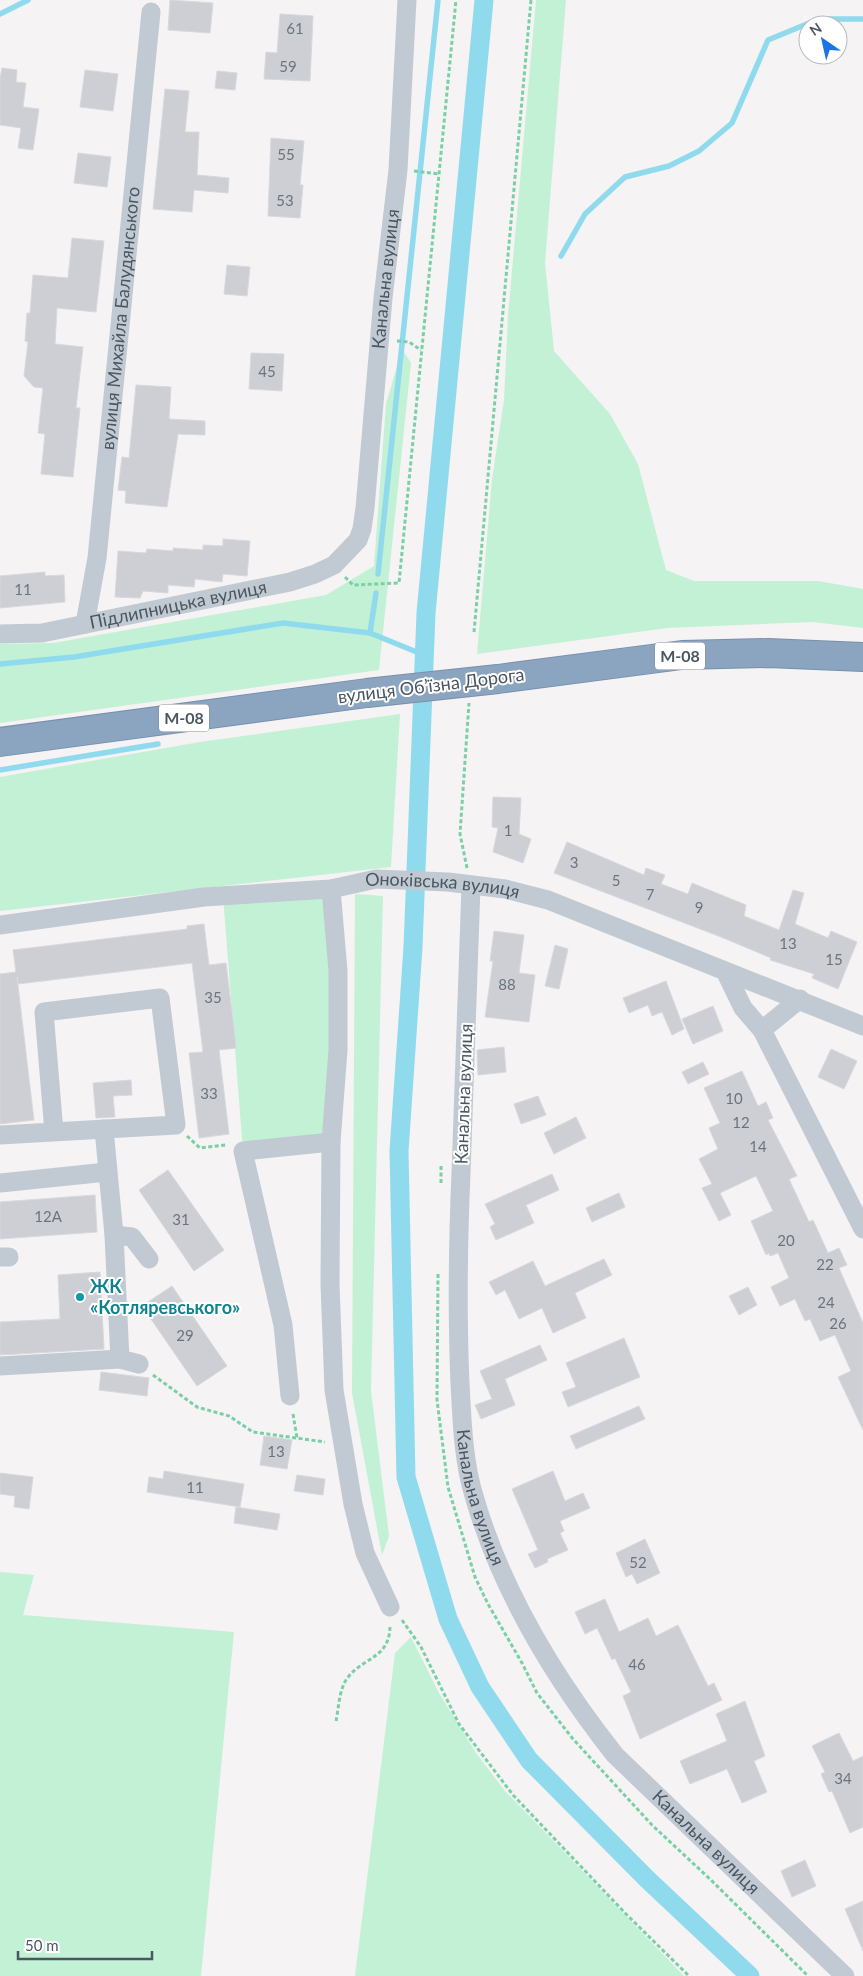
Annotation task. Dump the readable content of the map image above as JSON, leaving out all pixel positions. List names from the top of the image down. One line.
{"streets":{"highway":["М-08","вулиця Обʼїзна Дорога"],"street":["Канальна вулиця","вулиця Михайла Балудянського","Підлипницька вулиця","Оноківська вулиця"]},"crossings":[["Канальна вулиця","Підлипницька вулиця"],["Канальна вулиця","Оноківська вулиця"],["вулиця Михайла Балудянського","Підлипницька вулиця"]],"places":["ЖК «Котляревського»"],"house_numbers":["61","59","55","53","45","11","1","3","5","7","9","13","15","88","35","33","10","12","14","12А","31","20","22","24","26","29","13","11","52","46","34"],"scale_bar":"50 m","north":"top left"}
